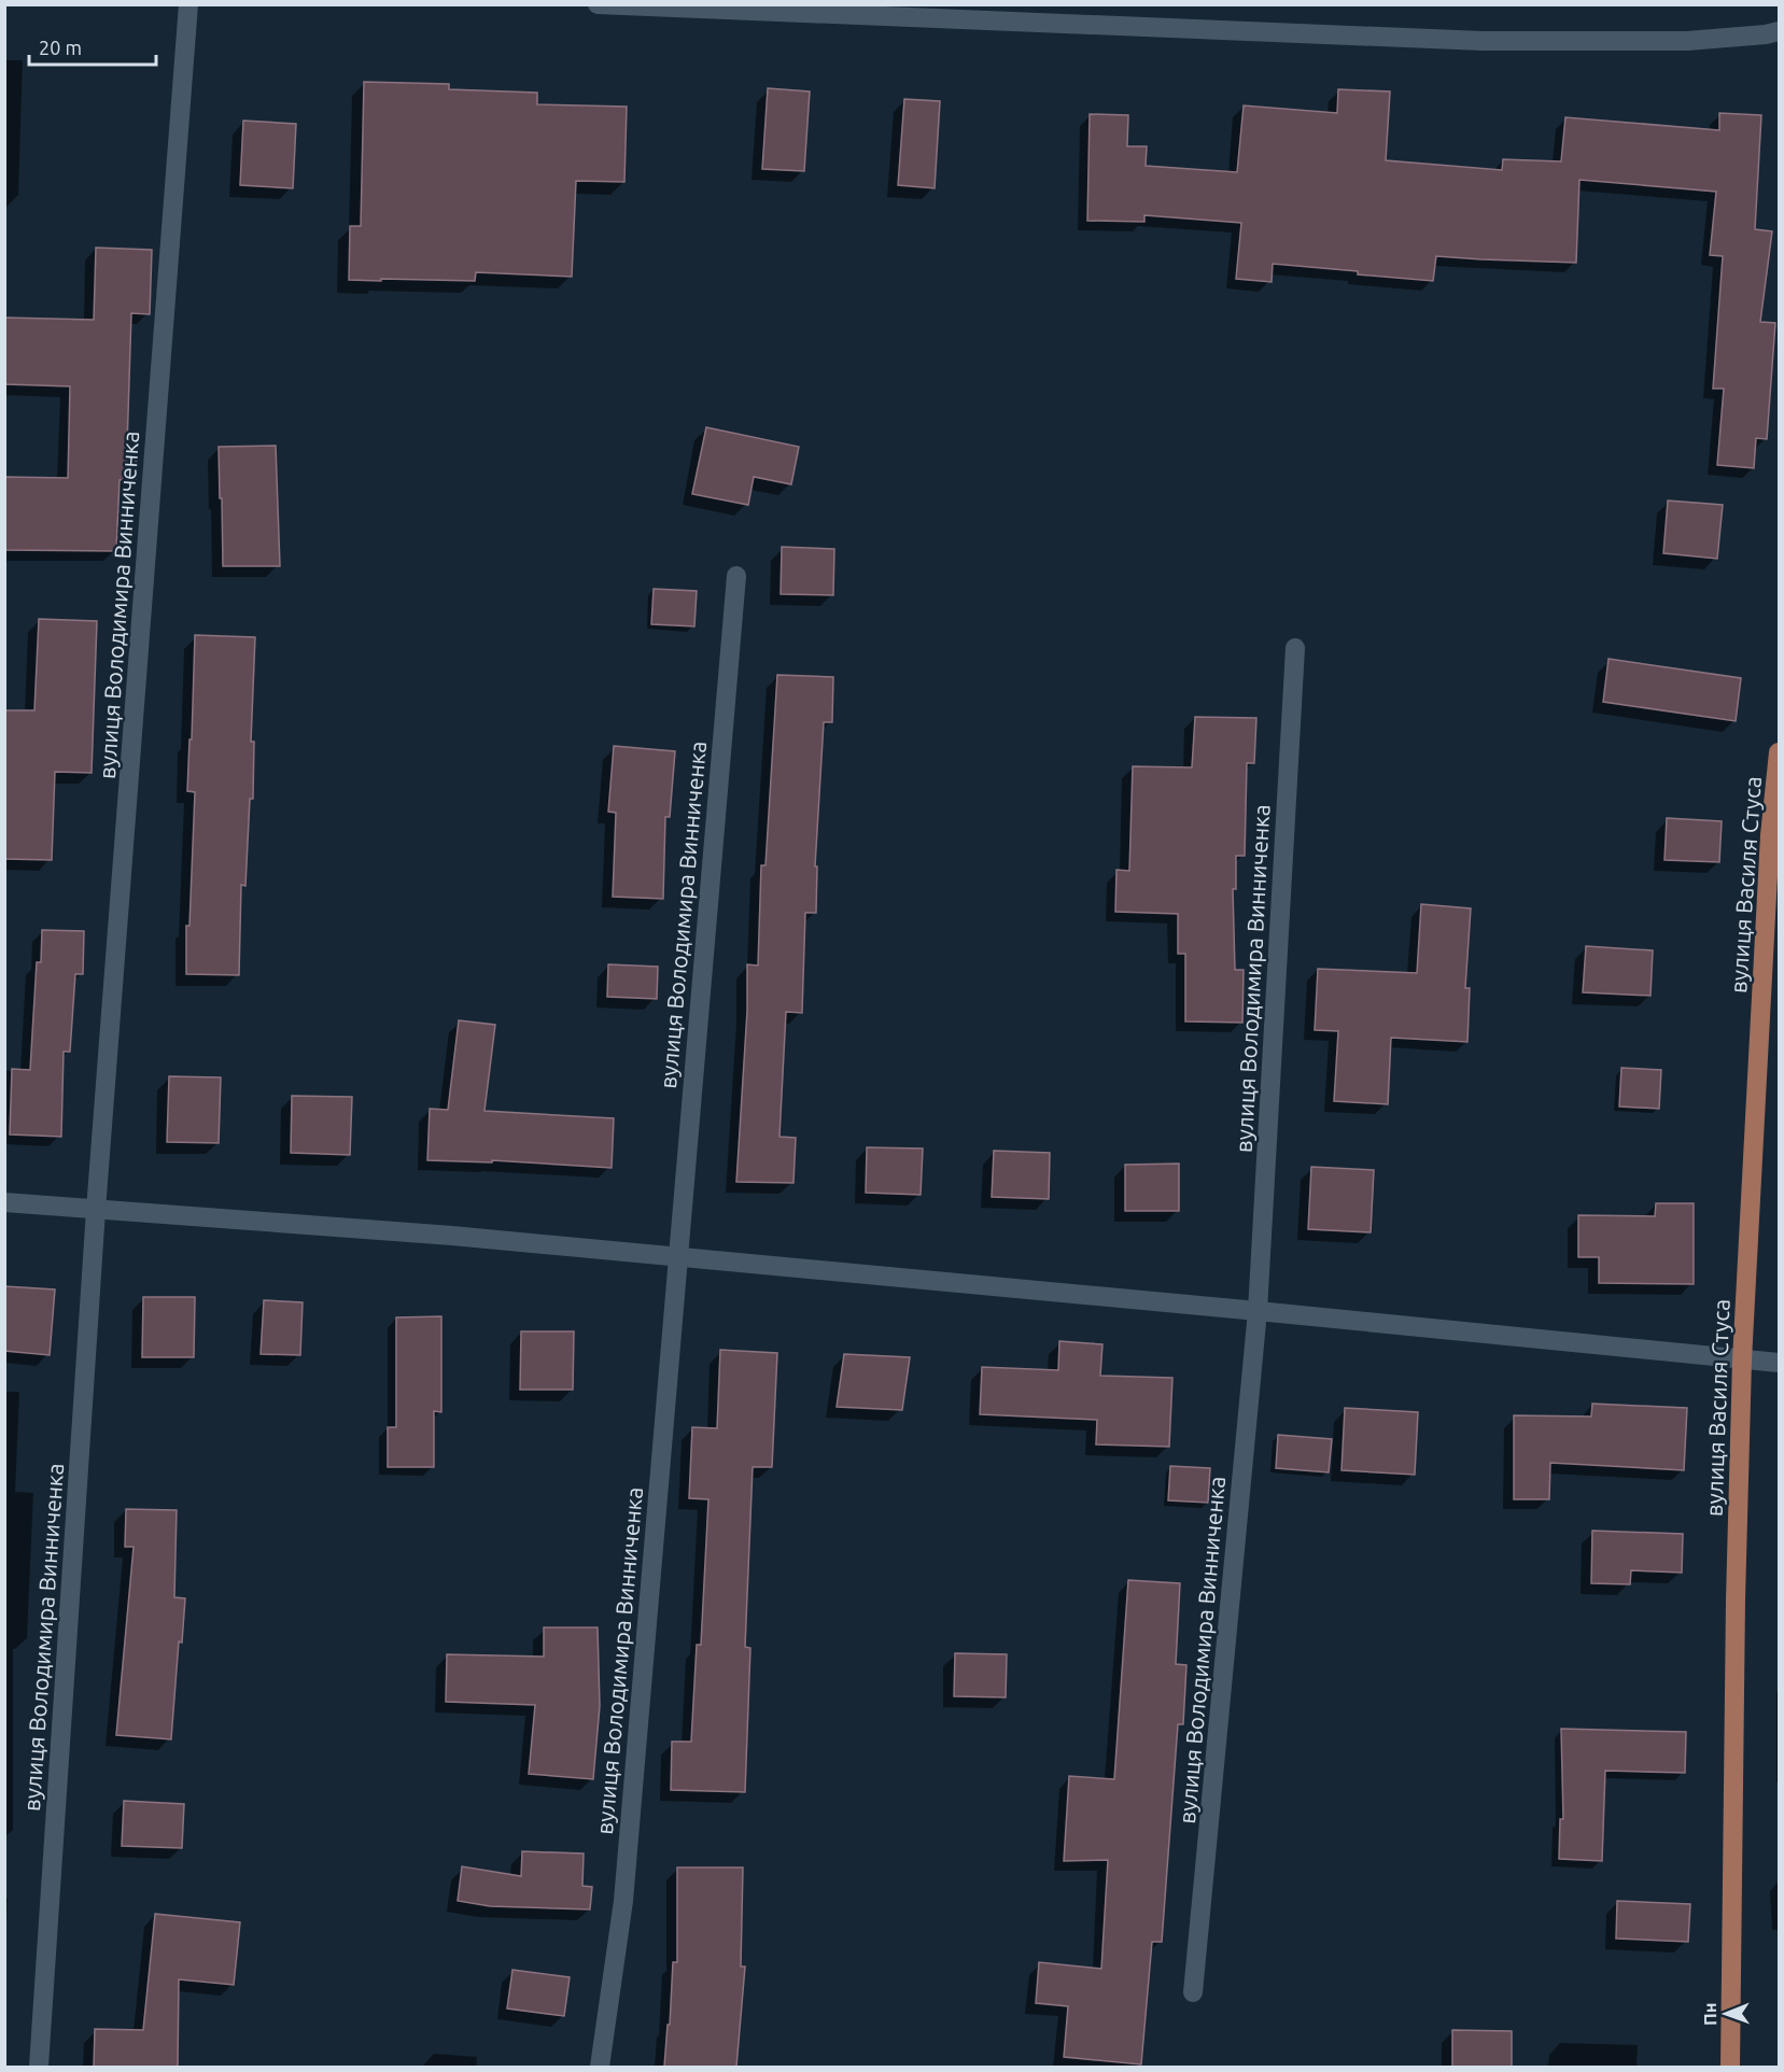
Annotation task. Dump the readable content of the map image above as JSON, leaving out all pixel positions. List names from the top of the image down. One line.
{"streets":{"main road":["вулиця Василя Стуса"],"street":["вулиця Володимира Винниченка"]},"scale_bar":"20 m","north":"left"}
